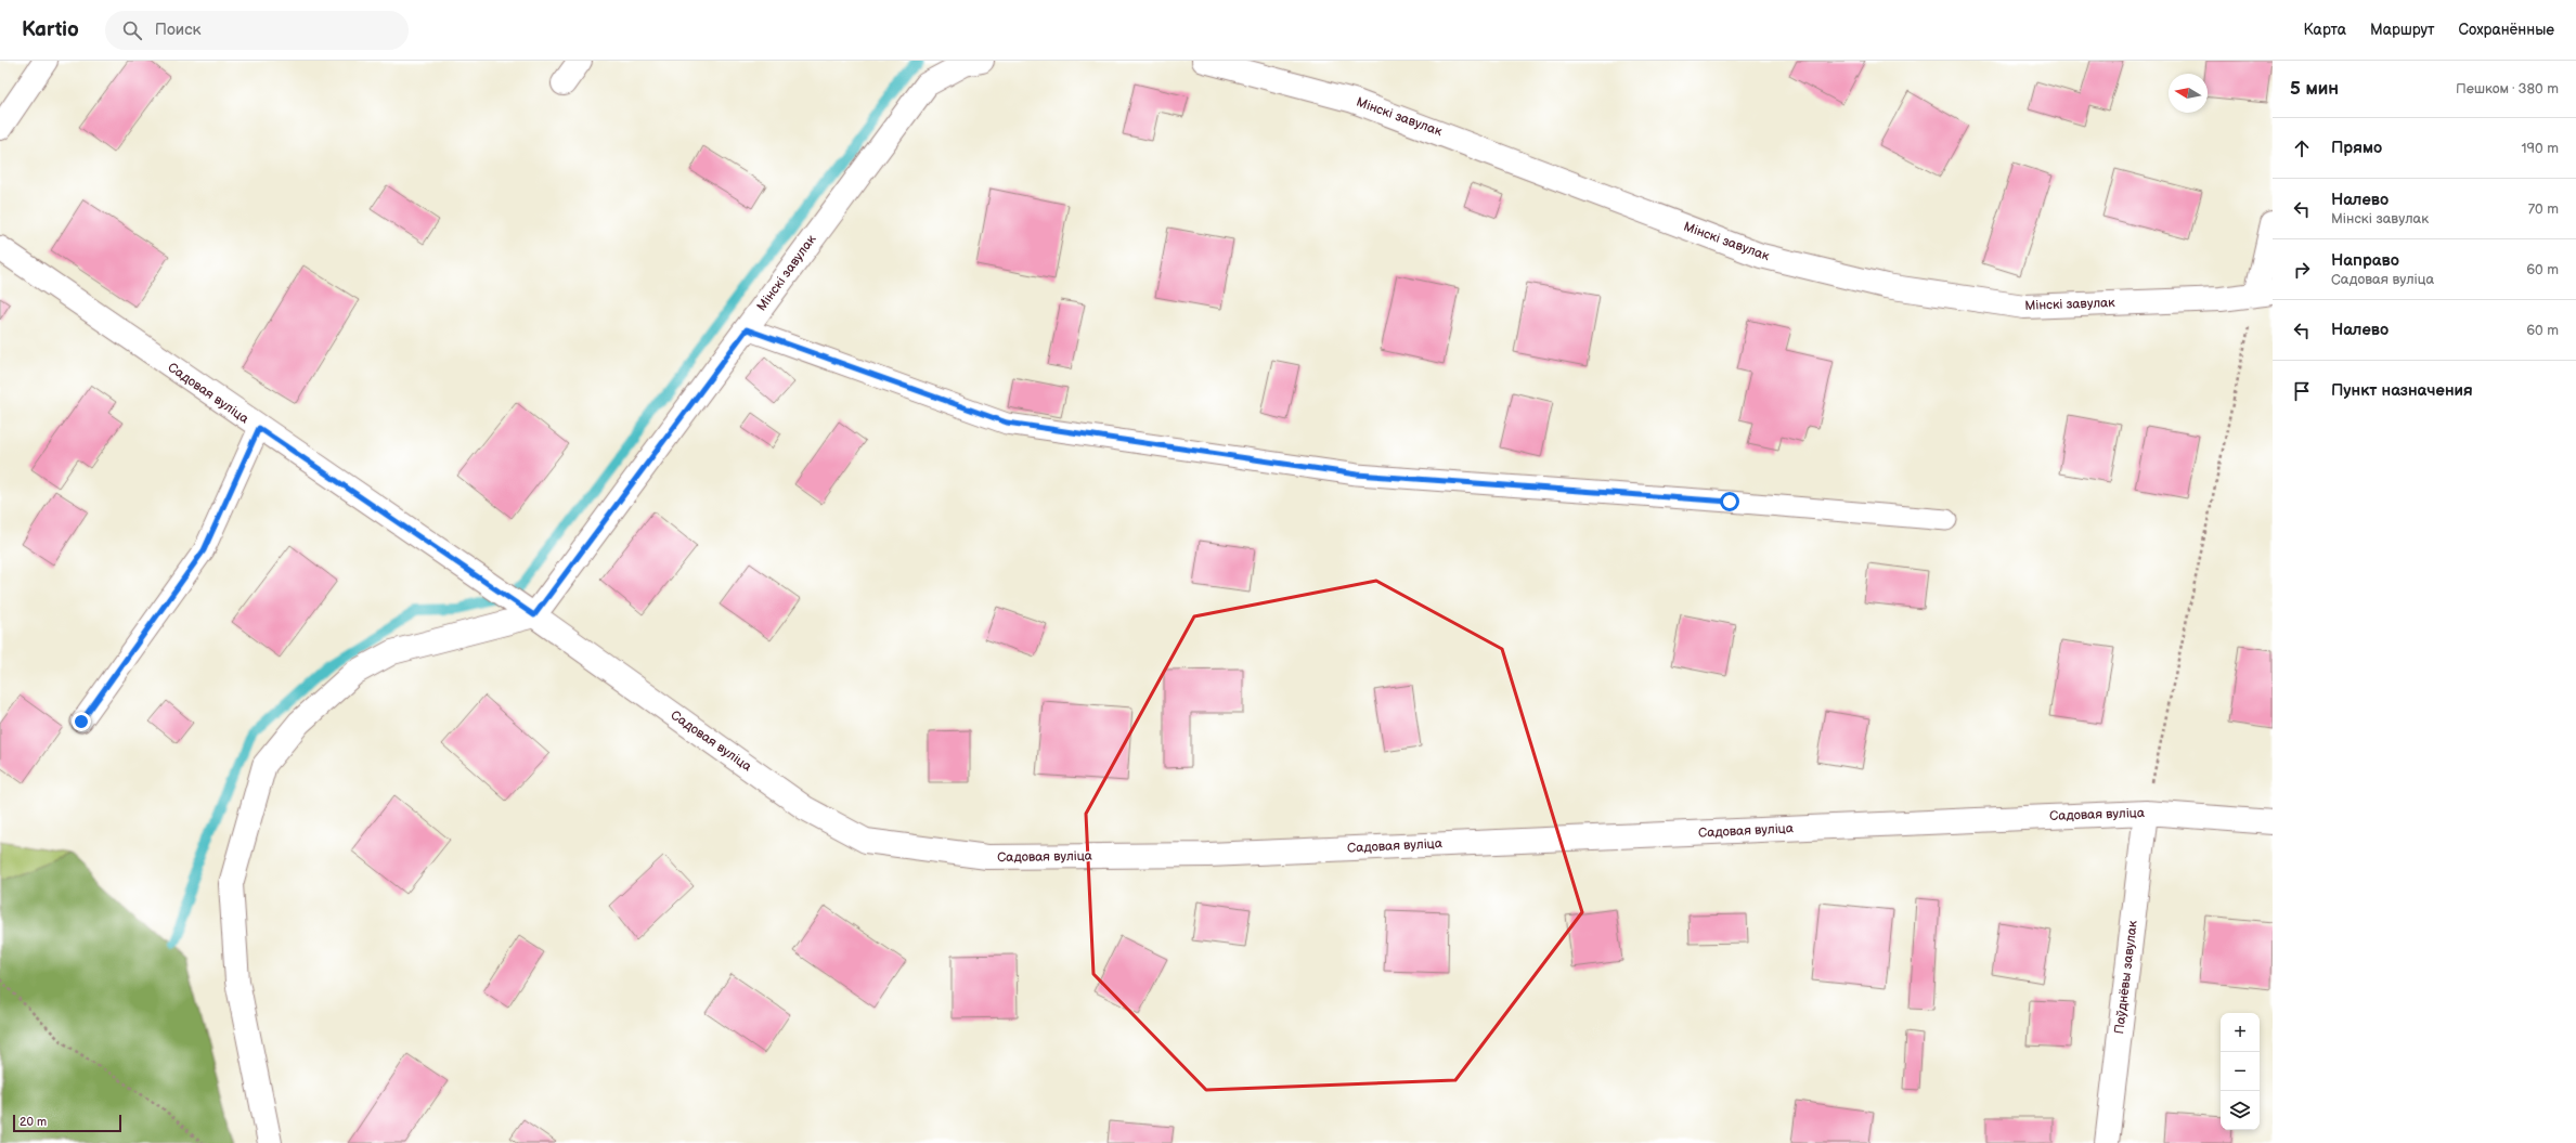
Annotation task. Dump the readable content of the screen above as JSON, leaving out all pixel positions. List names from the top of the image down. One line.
{"streets":{"street":["Мінскі завулак","Садовая вуліца","Паўднёвы завулак"]},"crossings":[["Мінскі завулак","Садовая вуліца"],["Садовая вуліца","Паўднёвы завулак"]],"scale_bar":"20 m","north":"left","page":{"header":"Kartio","search":"Поиск","nav":["Карта","Маршрут","Сохранённые"],"heading":["5 мин","Пешком · 380 m"],"list":[["Прямо","190 m"],["Налево","Мінскі завулак","70 m"],["Направо","Садовая вуліца","60 m"],["Налево","60 m"],"Пункт назначения"],"map_buttons":["+","−"],"scale":"20 m"}}
